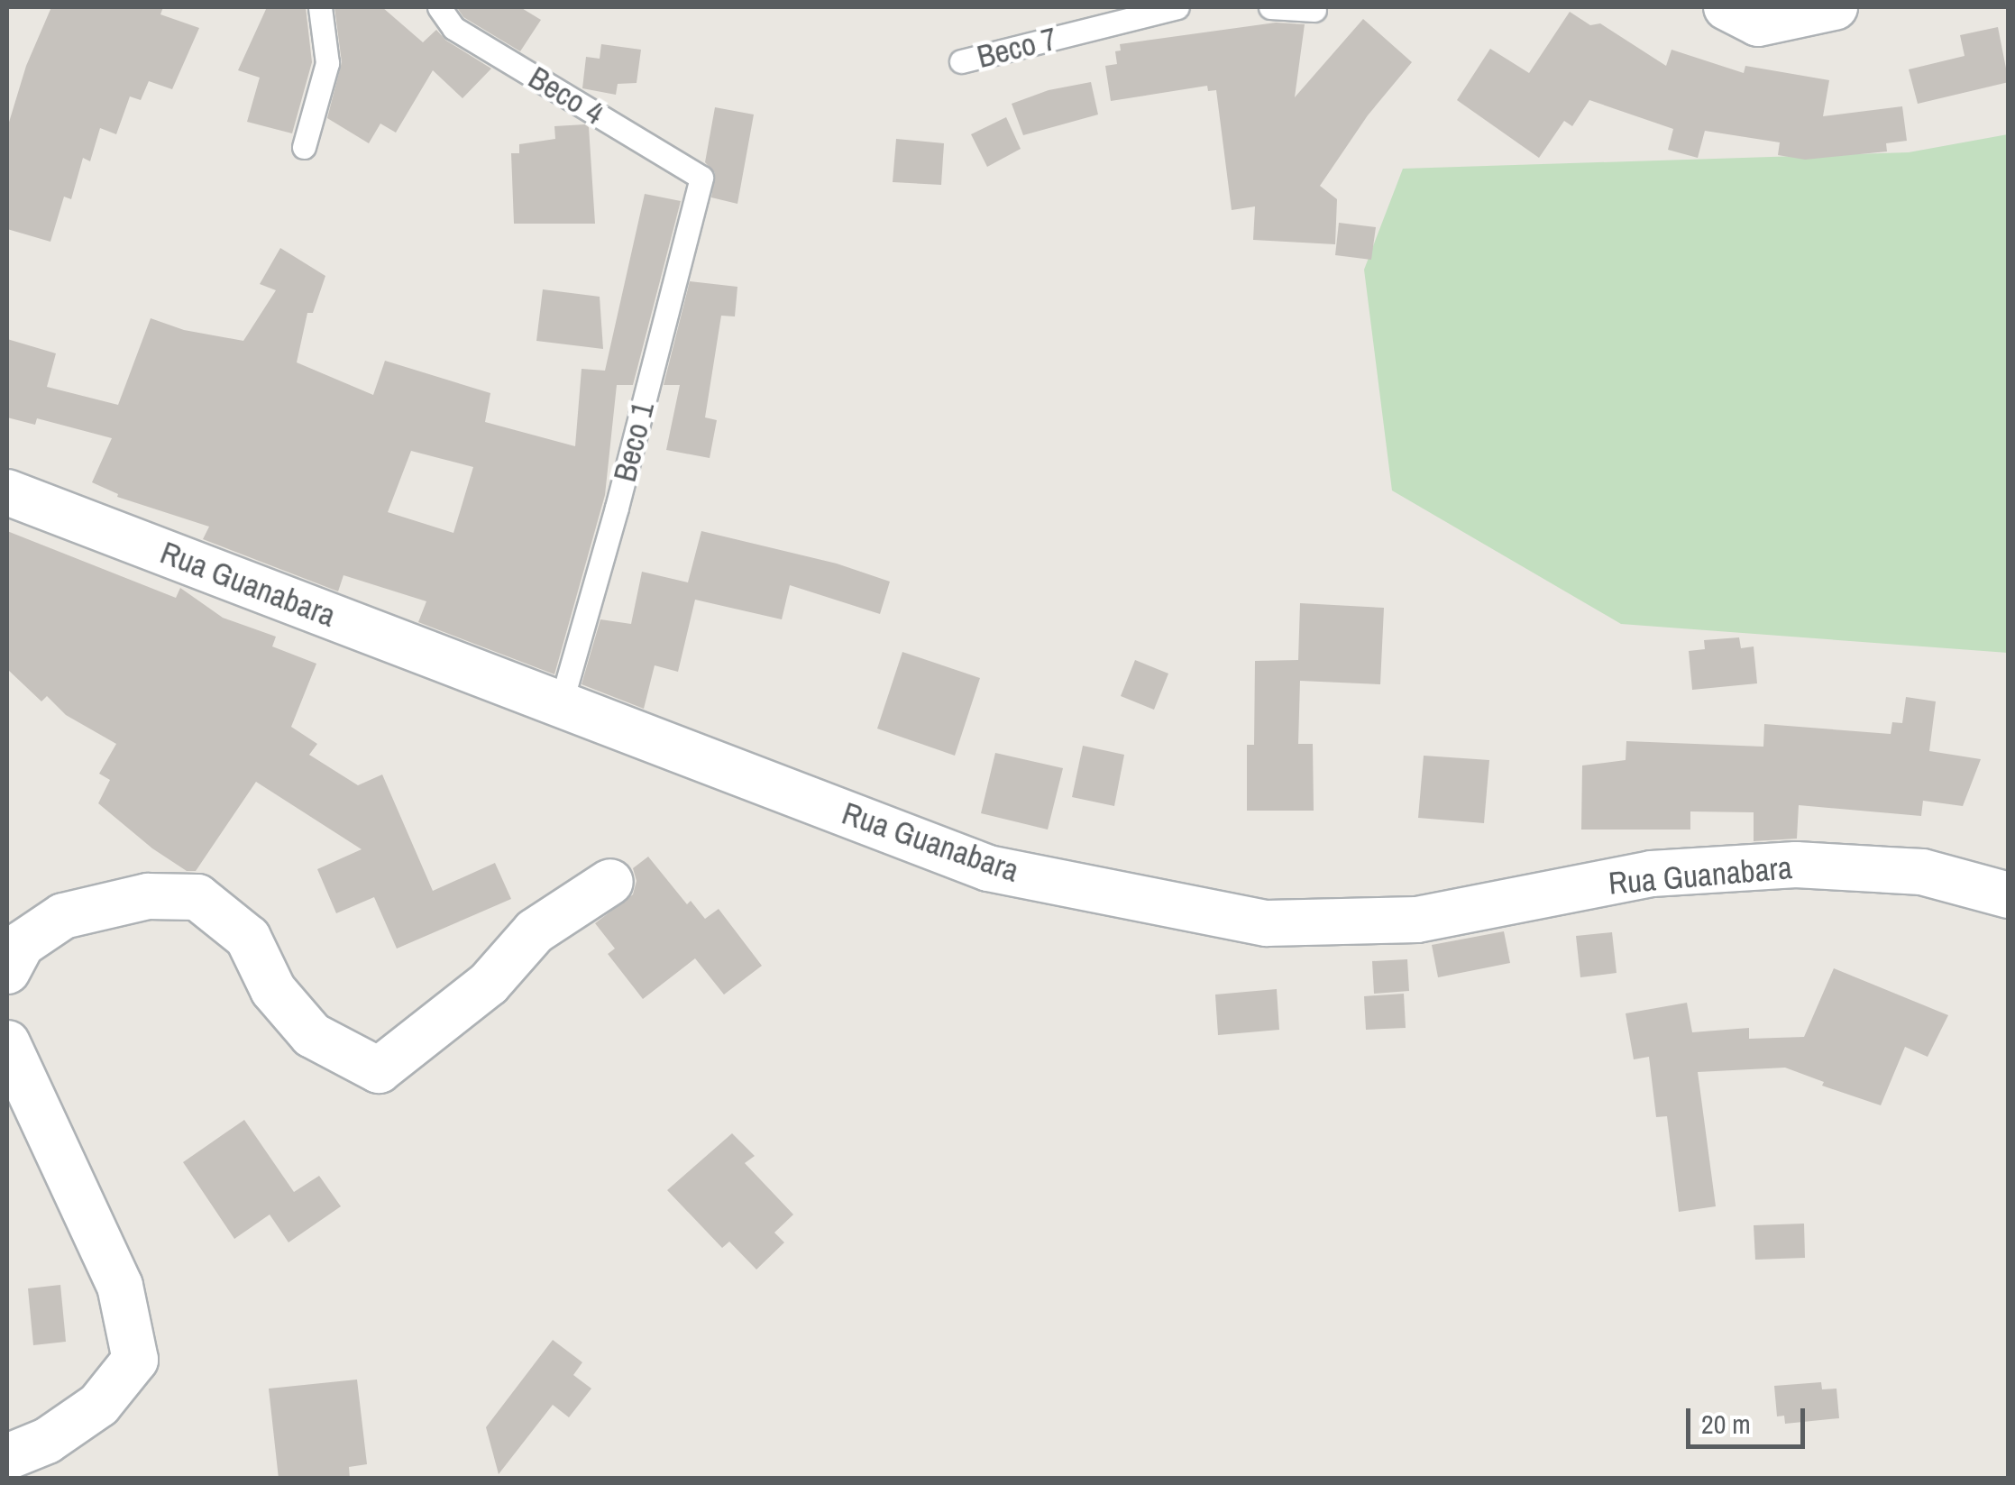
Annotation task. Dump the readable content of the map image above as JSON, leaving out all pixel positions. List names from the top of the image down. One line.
{"streets":{"street":["Rua Guanabara"],"lane":["Beco 7","Beco 4","Beco 1"]},"crossings":[["Beco 4","Beco 1"],["Beco 1","Rua Guanabara"]],"scale_bar":"20 m"}
